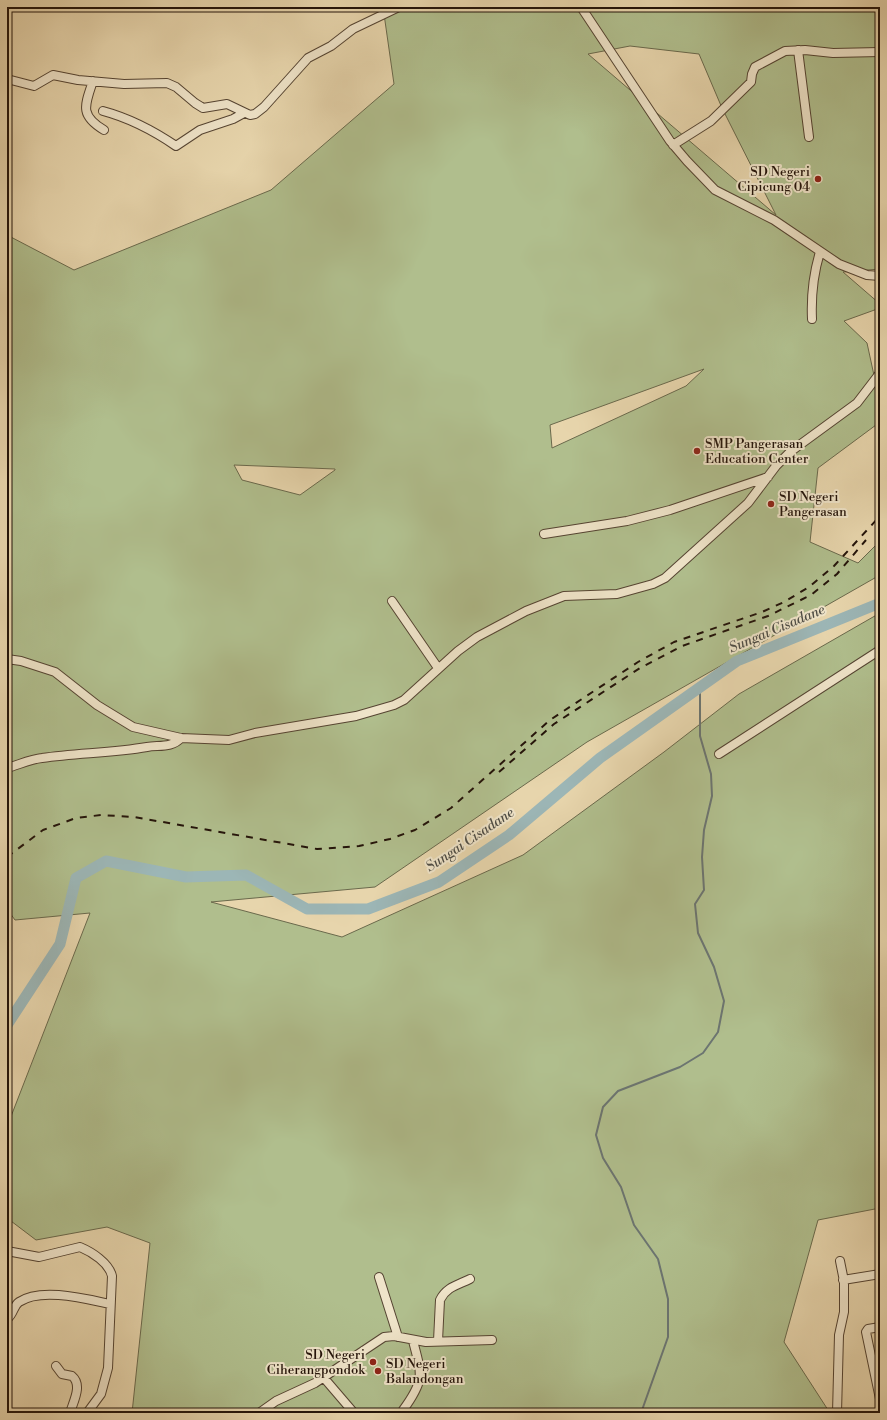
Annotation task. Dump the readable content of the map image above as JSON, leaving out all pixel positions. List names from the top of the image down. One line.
{"water":["Sungai Cisadane"],"places":["SD Negeri Cipicung 04","SMP Pangerasan Education Center","SD Negeri Pangerasan","SD Negeri Ciherangpondok","SD Negeri Balandongan"]}
